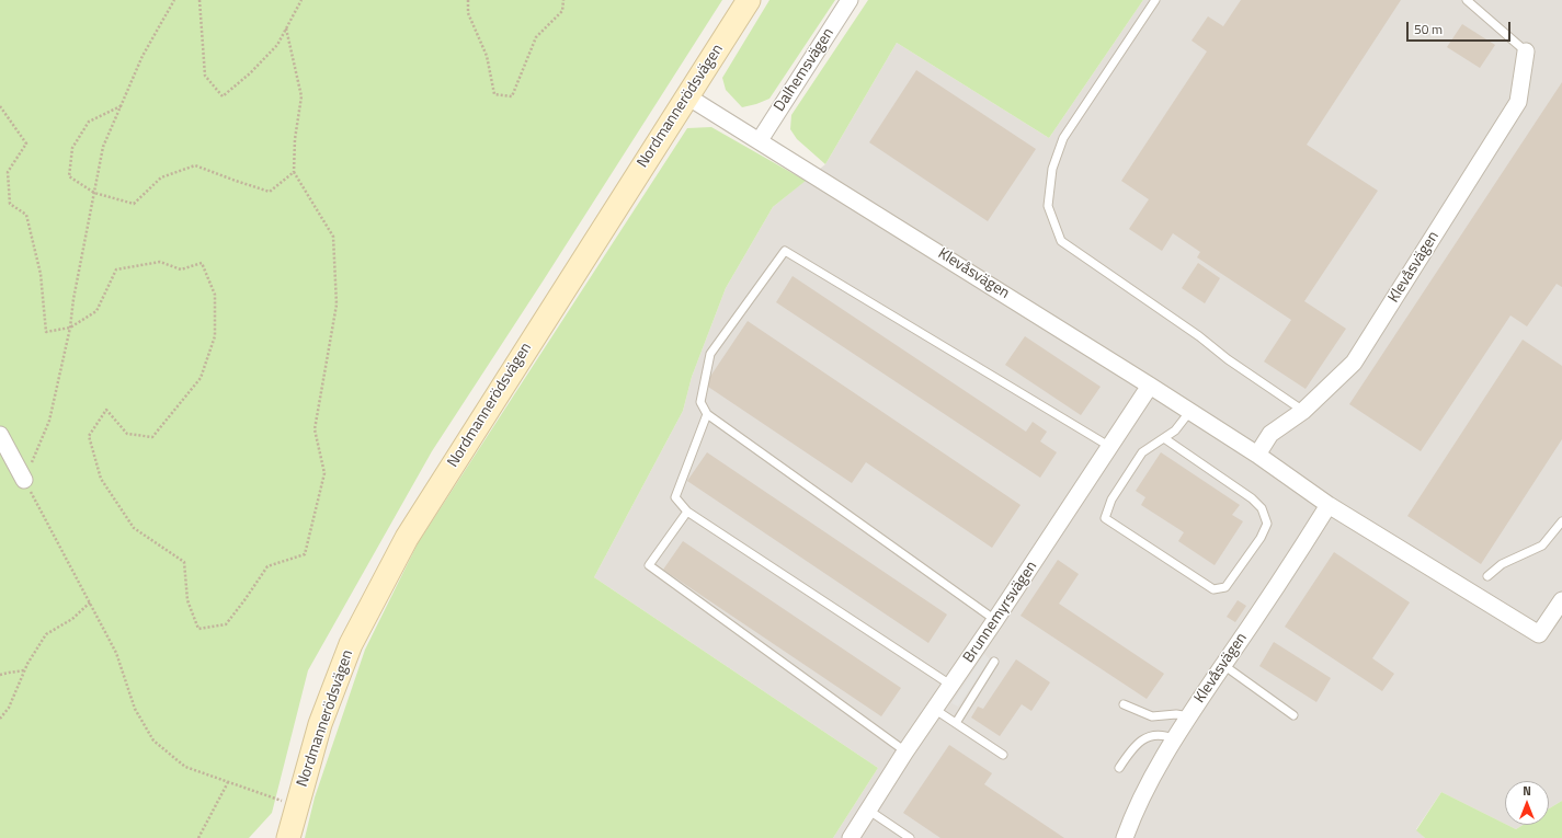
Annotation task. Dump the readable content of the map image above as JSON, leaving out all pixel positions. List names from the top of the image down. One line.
{"streets":{"main road":["Nordmannerödsvägen"],"street":["Dalhemsvägen","Klevåsvägen","Brunnemyrsvägen"]},"crossings":[["Dalhemsvägen","Klevåsvägen"],["Nordmannerödsvägen","Klevåsvägen"],["Klevåsvägen","Brunnemyrsvägen"]],"scale_bar":"50 m","north":"top"}
